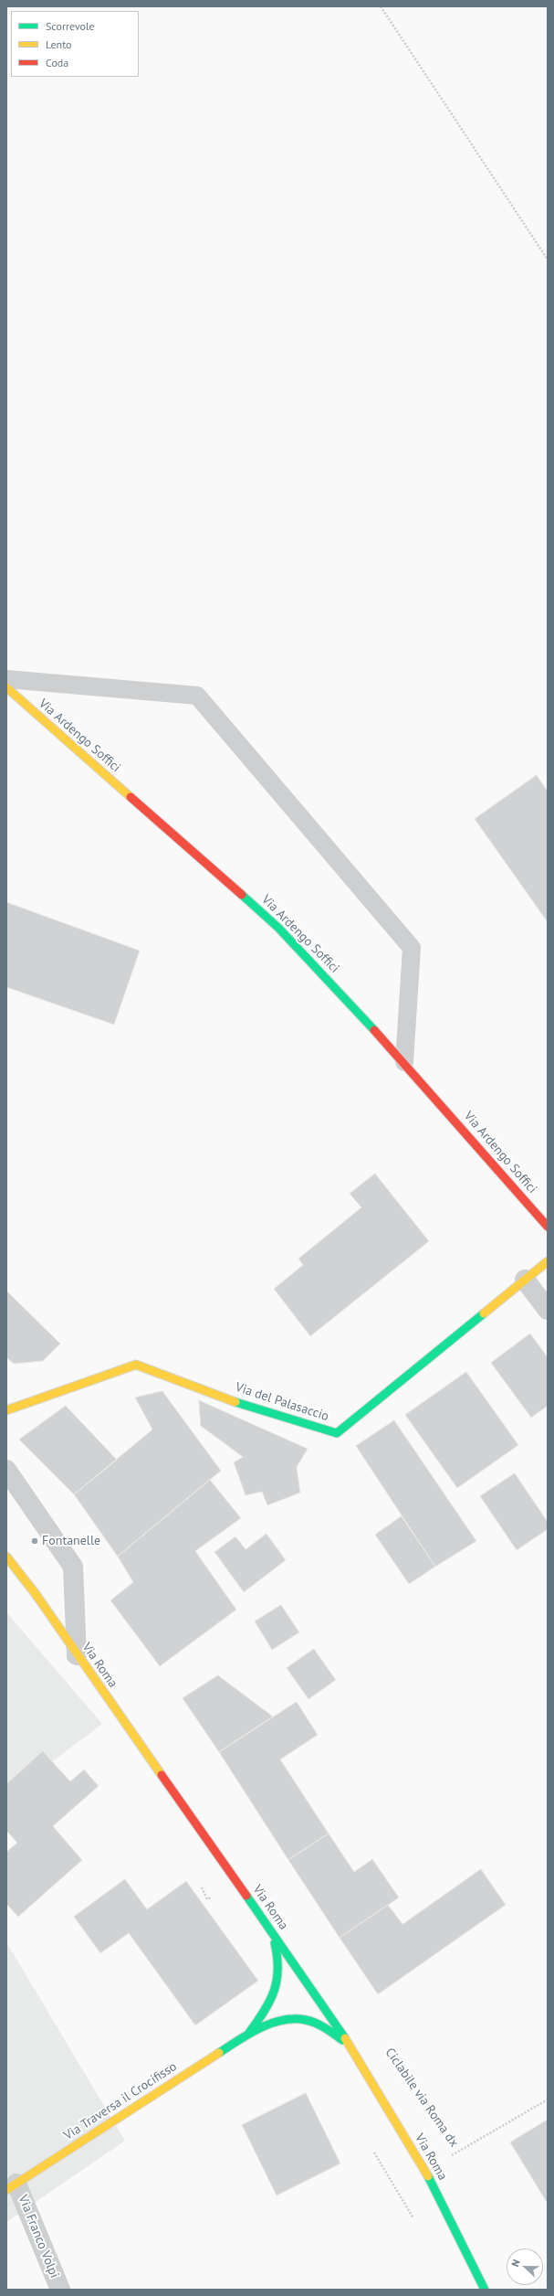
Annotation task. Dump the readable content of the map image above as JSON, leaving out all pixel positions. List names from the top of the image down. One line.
{"streets":{"main road":["Via Ardengo Soffici","Via del Palasaccio","Via Roma","Via Traversa il Crocifisso"],"street":["Via Franco Volpi"],"path":["Ciclabile via Roma dx"]},"crossings":[["Via Roma","Via Traversa il Crocifisso"],["Via Traversa il Crocifisso","Via Franco Volpi"]],"places":["Fontanelle"],"legend":["Scorrevole","Lento","Coda"],"north":"left"}
